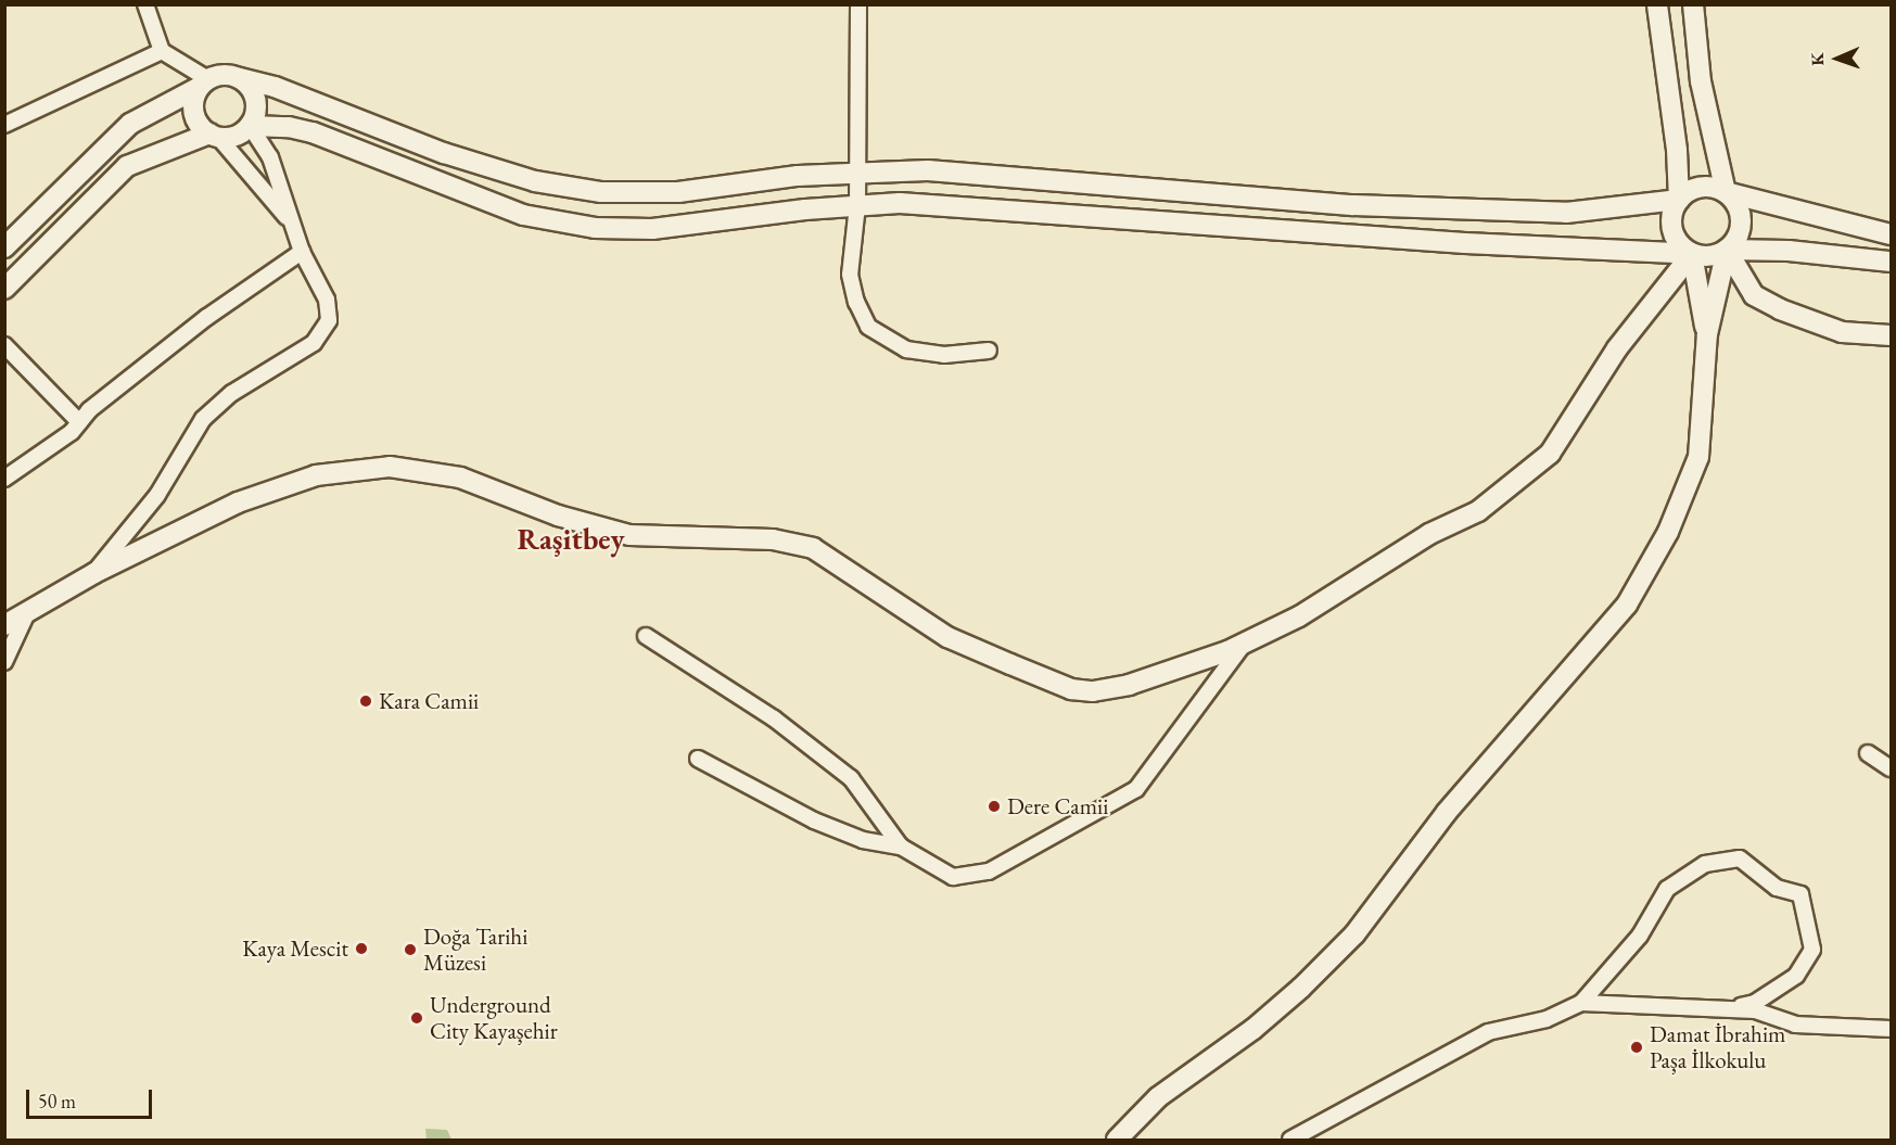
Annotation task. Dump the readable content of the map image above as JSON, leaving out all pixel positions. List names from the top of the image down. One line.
{"districts":["Raşitbey"],"places":["Kara Camii","Dere Camii","Kaya Mescit","Doğa Tarihi Müzesi","Underground City Kayaşehir","Damat İbrahim Paşa İlkokulu"],"scale_bar":"50 m","north":"left"}
